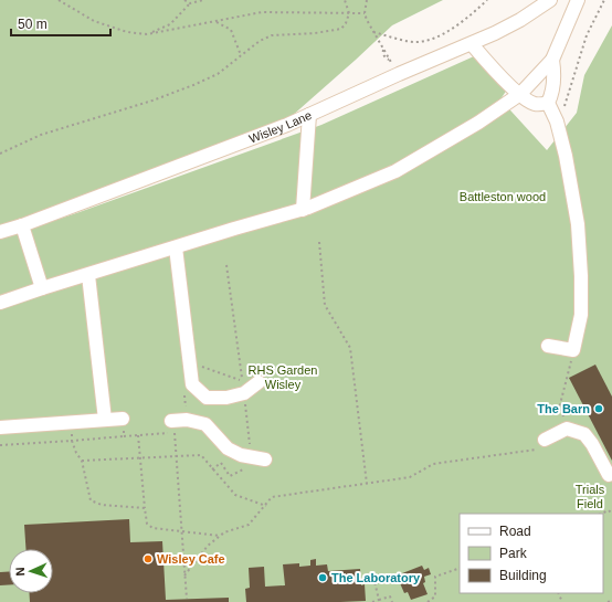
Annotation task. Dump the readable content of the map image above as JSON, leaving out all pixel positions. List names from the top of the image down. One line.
{"streets":{"street":["Wisley Lane"]},"parks":["Battleston wood","RHS Garden Wisley","Trials Field"],"places":["The Barn","Wisley Cafe","The Laboratory"],"legend":["Road","Park","Building"],"scale_bar":"50 m","north":"left"}
